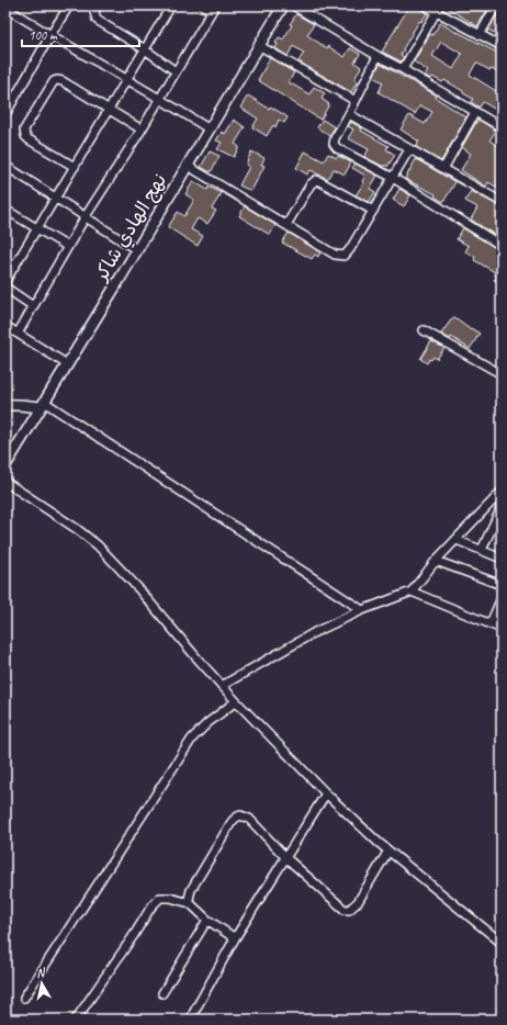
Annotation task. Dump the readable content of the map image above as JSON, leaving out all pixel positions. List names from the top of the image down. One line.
{"streets":{"street":["نهج الهادي شاكر"]},"scale_bar":"100 m","north":"top"}
